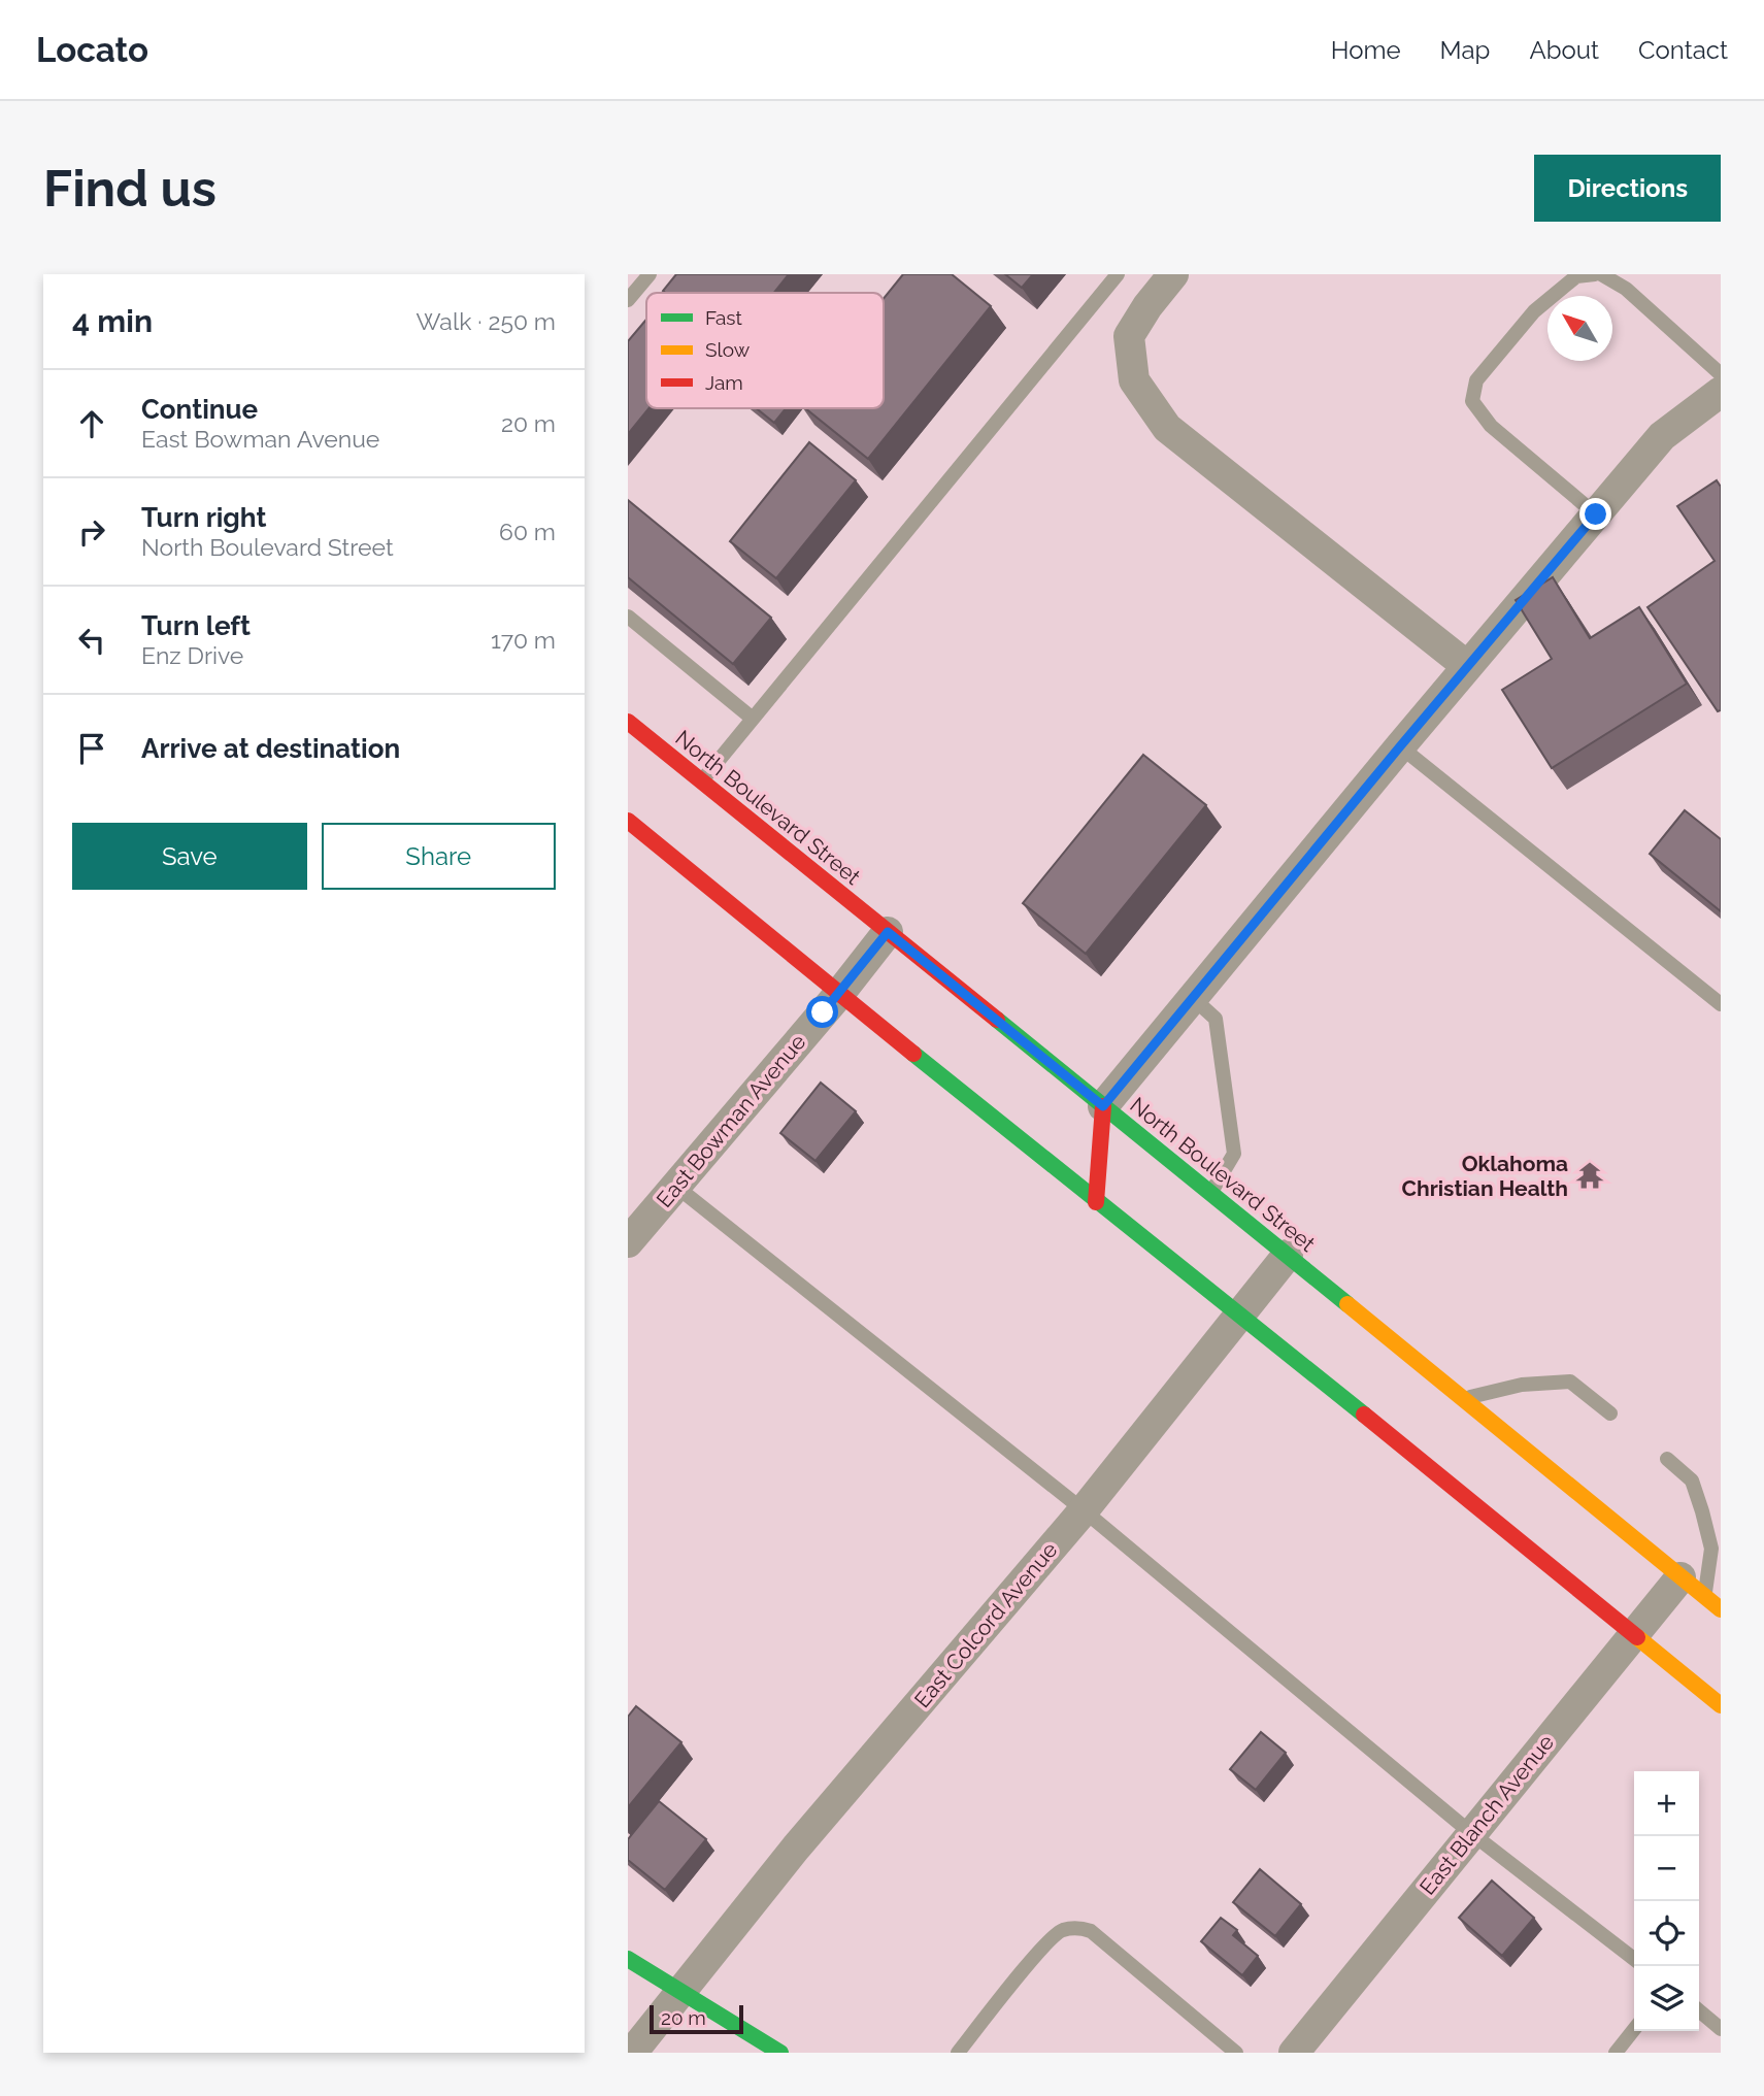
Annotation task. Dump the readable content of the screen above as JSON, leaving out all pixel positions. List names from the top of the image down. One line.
{"streets":{"main road":["North Boulevard Street"],"street":["East Bowman Avenue","East Colcord Avenue","East Blanch Avenue"]},"crossings":[["North Boulevard Street","East Bowman Avenue"],["North Boulevard Street","East Colcord Avenue"],["North Boulevard Street","East Blanch Avenue"]],"places":{"temple":["Oklahoma Christian Health"]},"legend":["Fast","Slow","Jam"],"scale_bar":"20 m","north":"top left","page":{"header":"Locato","nav":["Home","Map","About","Contact"],"buttons":["Directions",["Save","Share"]],"title":"Find us","heading":["4 min","Walk · 250 m"],"list":[["Continue","East Bowman Avenue","20 m"],["Turn right","North Boulevard Street","60 m"],["Turn left","Enz Drive","170 m"],"Arrive at destination"],"map_buttons":["+","−"],"scale":"20 m"}}
